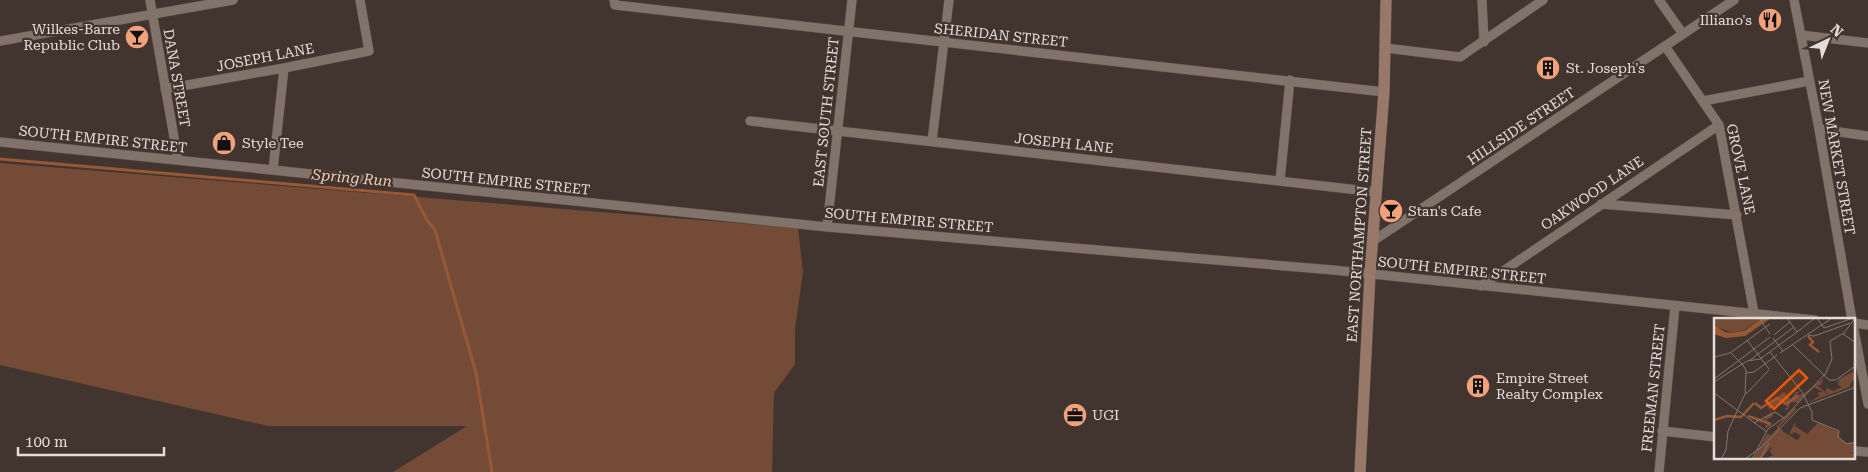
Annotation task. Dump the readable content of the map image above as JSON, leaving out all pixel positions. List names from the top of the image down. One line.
{"streets":{"main road":["EAST NORTHAMPTON STREET"],"street":["SHERIDAN STREET","JOSEPH LANE","DANA STREET","EAST SOUTH STREET","HILLSIDE STREET","SOUTH EMPIRE STREET","NEW MARKET STREET","GROVE LANE","OAKWOOD LANE","FREEMAN STREET"]},"crossings":[["SHERIDAN STREET","EAST SOUTH STREET"],["SHERIDAN STREET","EAST NORTHAMPTON STREET"],["JOSEPH LANE","DANA STREET"],["JOSEPH LANE","EAST SOUTH STREET"],["JOSEPH LANE","EAST NORTHAMPTON STREET"],["DANA STREET","SOUTH EMPIRE STREET"],["EAST SOUTH STREET","SOUTH EMPIRE STREET"],["HILLSIDE STREET","GROVE LANE"],["HILLSIDE STREET","EAST NORTHAMPTON STREET"],["SOUTH EMPIRE STREET","GROVE LANE"],["SOUTH EMPIRE STREET","OAKWOOD LANE"],["SOUTH EMPIRE STREET","EAST NORTHAMPTON STREET"],["SOUTH EMPIRE STREET","FREEMAN STREET"],["GROVE LANE","OAKWOOD LANE"]],"water":["Spring Run"],"places":{"restaurant":["Illiano's"],"bar":["Wilkes-Barre Republic Club","Stan's Cafe"],"building":["St. Joseph's","Empire Street Realty Complex"],"shop":["Style Tee"],"office":["UGI"]},"scale_bar":"100 m","north":"top right"}
